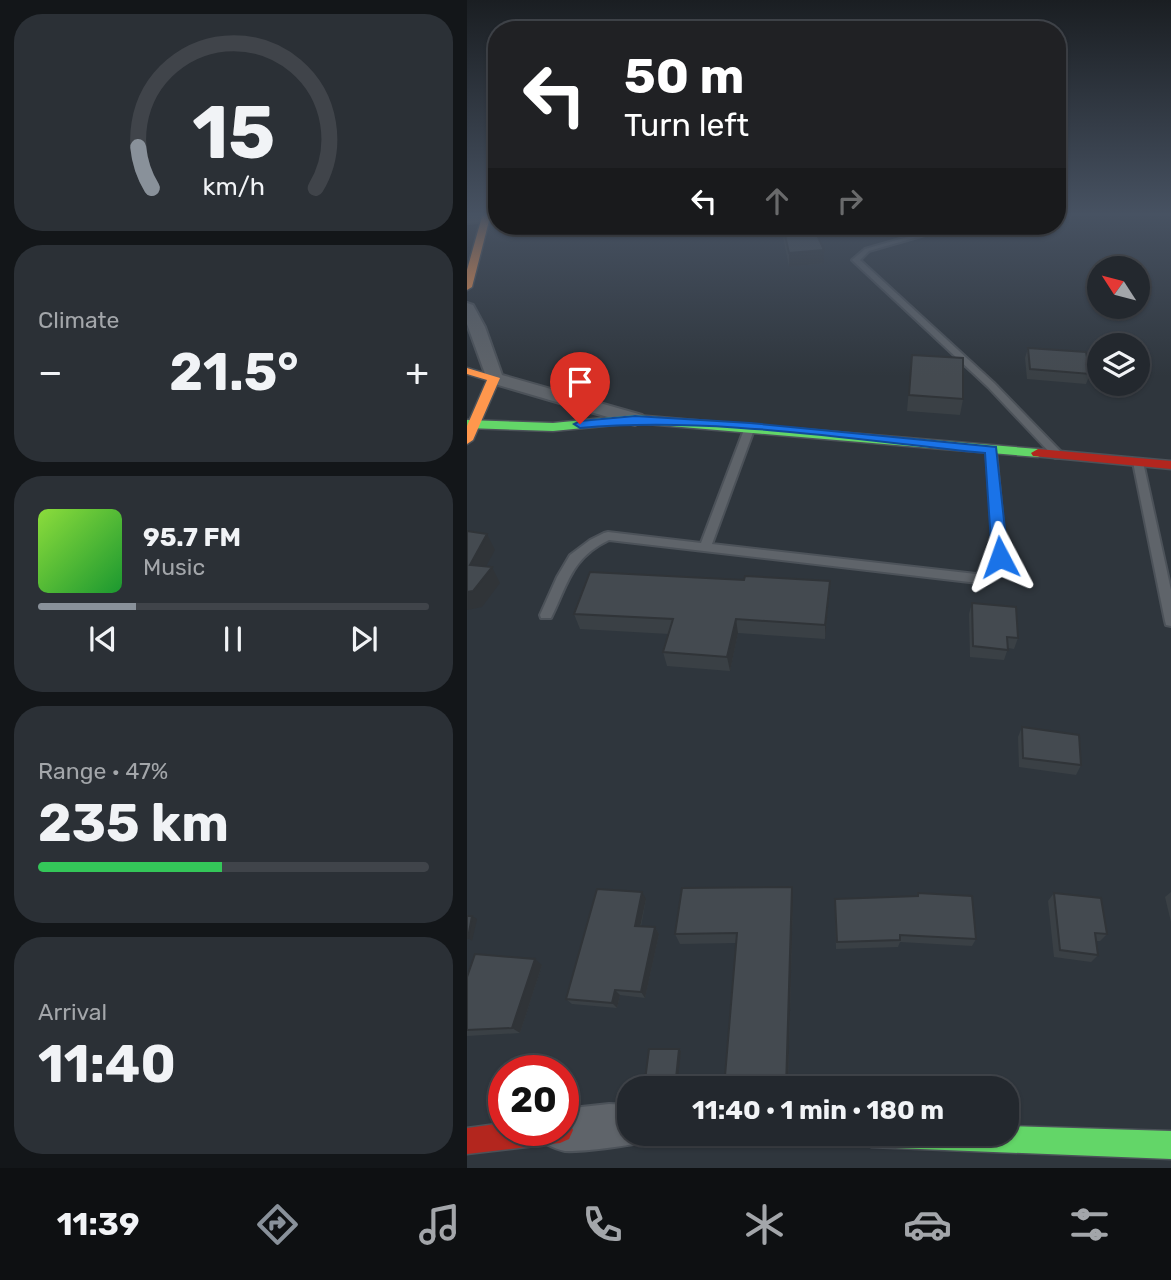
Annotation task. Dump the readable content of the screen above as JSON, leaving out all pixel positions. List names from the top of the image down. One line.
{"north":"top left","page":{"turn":["50 m","Turn left"],"tile":["Climate",["Range · 47%","235 km"],["Arrival","11:40"]],"heat":["−","21.5°","+"],"song":["95.7 FM","Music"],"limit":"20","trip":"11:40 · 1 min · 180 m","tabs":"11:39","gauge":["15","km/h"]}}
